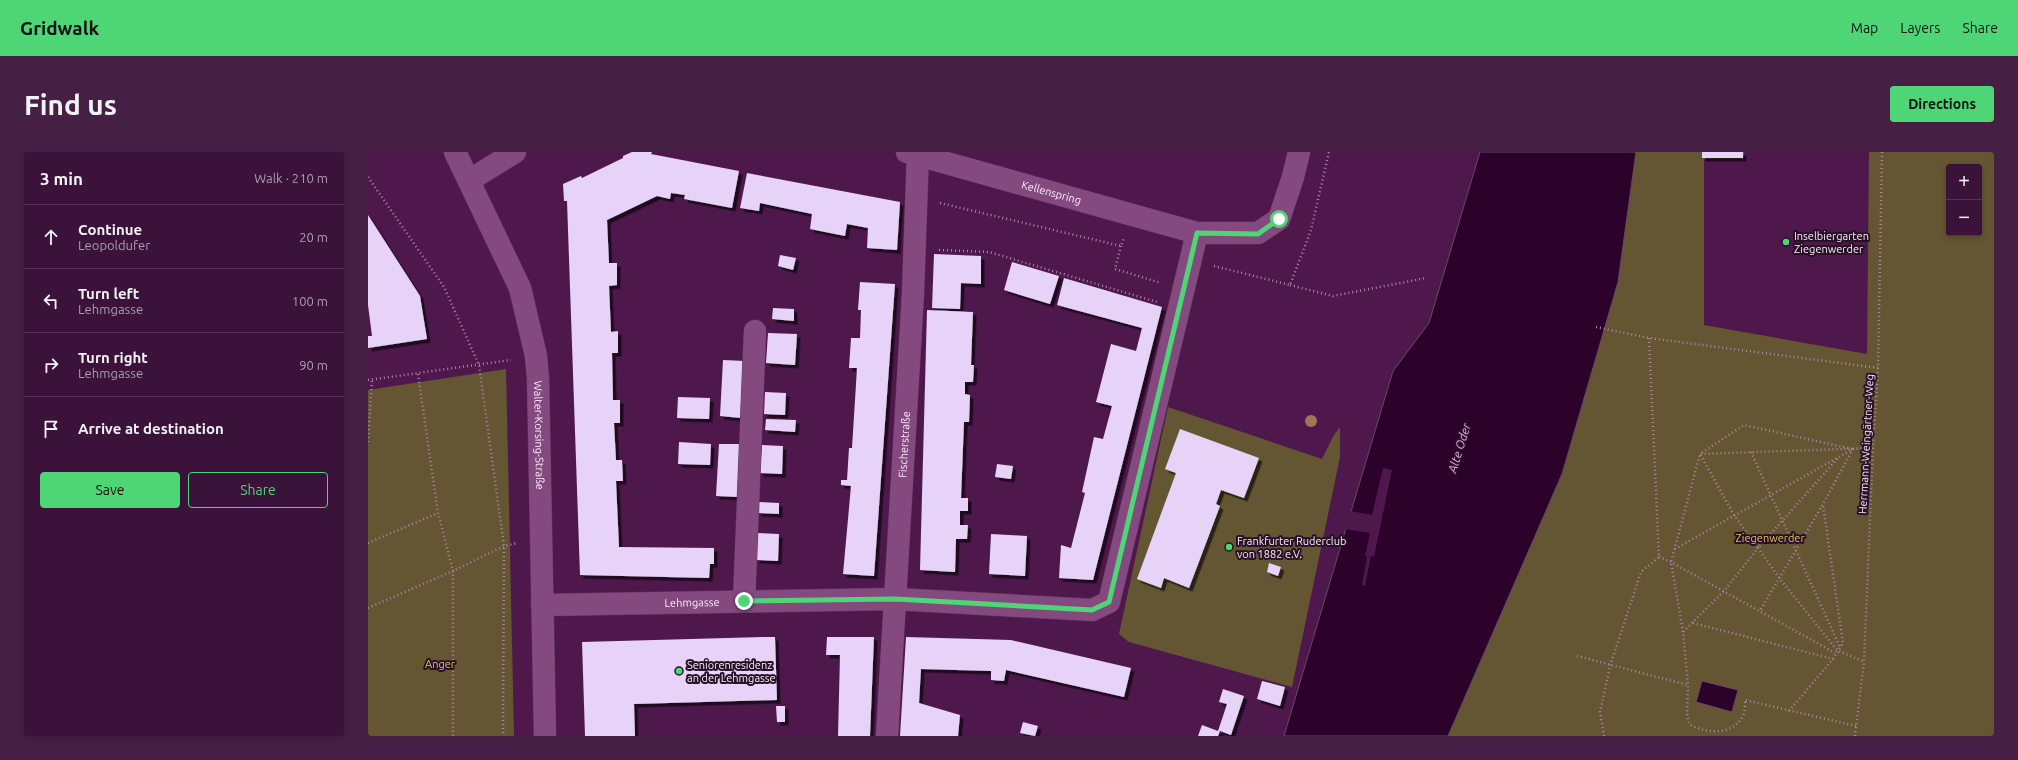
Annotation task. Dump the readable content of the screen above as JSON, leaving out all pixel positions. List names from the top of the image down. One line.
{"streets":{"street":["Kellenspring","Walter-Korsing-Straße","Fischerstraße","Lehmgasse"],"path":["Herrmann-Weingärtner-Weg"]},"crossings":[["Kellenspring","Fischerstraße"],["Kellenspring","Lehmgasse"],["Walter-Korsing-Straße","Lehmgasse"],["Fischerstraße","Lehmgasse"]],"water":["Alte Oder"],"parks":["Ziegenwerder","Anger"],"places":["Inselbiergarten Ziegenwerder","Frankfurter Ruderclub von 1882 e.V.","Seniorenresidenz an der Lehmgasse"],"page":{"header":"Gridwalk","nav":["Map","Layers","Share"],"buttons":["Directions",["Save","Share"]],"title":"Find us","heading":["3 min","Walk · 210 m"],"map_buttons":["+","−"],"list":[["Continue","Leopoldufer","20 m"],["Turn left","Lehmgasse","100 m"],["Turn right","Lehmgasse","90 m"],"Arrive at destination"]}}
